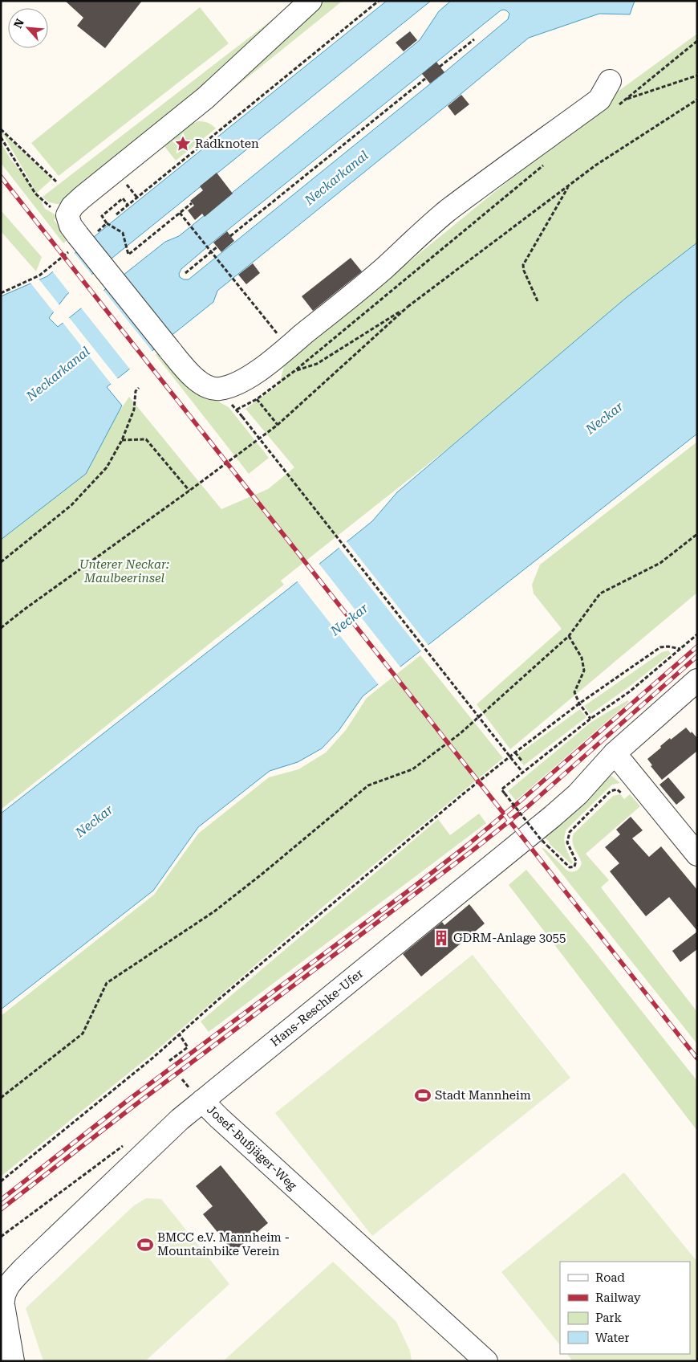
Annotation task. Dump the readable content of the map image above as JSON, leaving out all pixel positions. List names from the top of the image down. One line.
{"streets":{"street":["Hans-Reschke-Ufer","Josef-Bußjäger-Weg"]},"crossings":[["Hans-Reschke-Ufer","Josef-Bußjäger-Weg"]],"water":["Neckarkanal","Neckar"],"parks":["Unterer Neckar: Maulbeerinsel"],"places":{"place":["Radknoten"],"building":["GDRM-Anlage 3055"],"sports":["Stadt Mannheim","BMCC e.V. Mannheim - Mountainbike Verein"]},"legend":["Road","Railway","Park","Water"],"north":"top left"}
